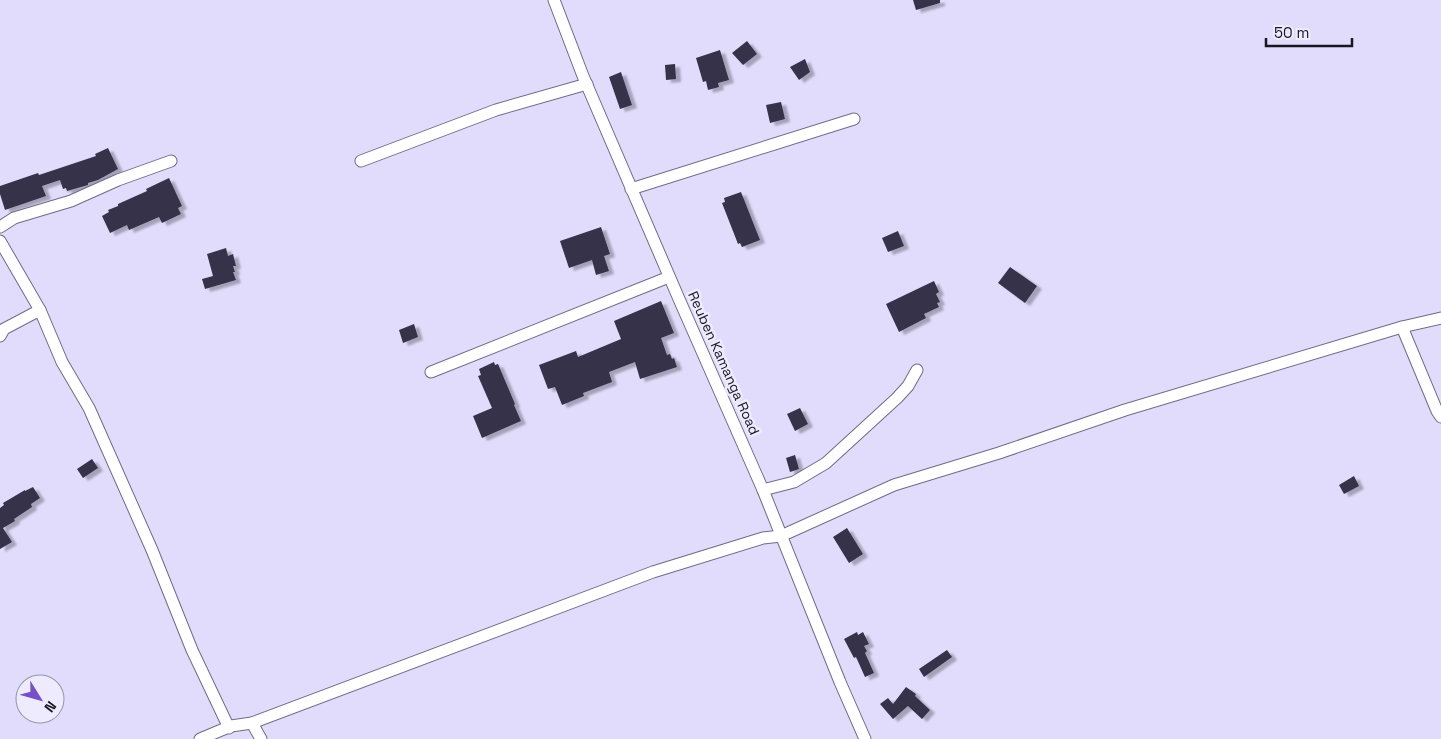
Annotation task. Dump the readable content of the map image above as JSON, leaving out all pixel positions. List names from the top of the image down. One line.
{"streets":{"street":["Reuben Kamanga Road"]},"scale_bar":"50 m","north":"bottom right"}
